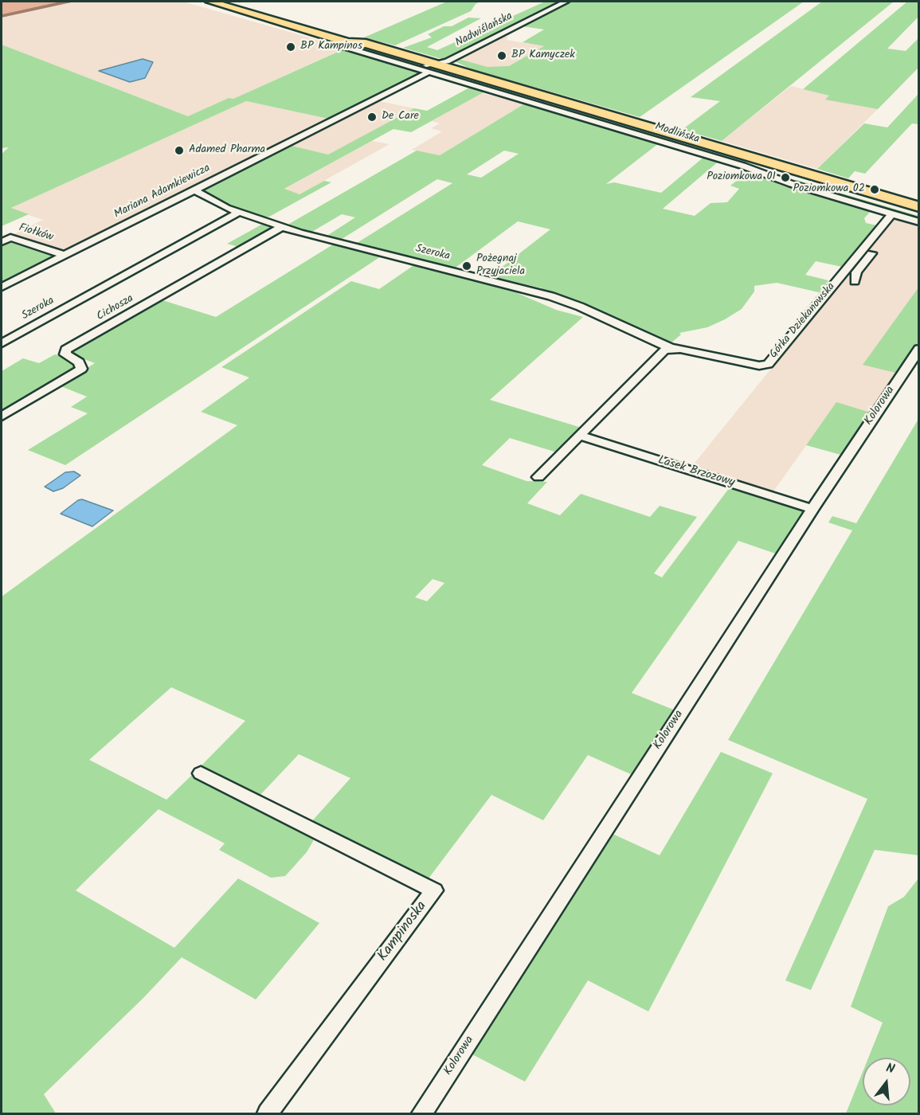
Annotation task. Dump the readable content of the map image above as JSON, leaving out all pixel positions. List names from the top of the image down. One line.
{"streets":{"street":["Nadwiślańska","Modlińska","Mariana Adamkiewicza","Fiołków","Szeroka","Cichosza","Górka Dziekanowska","Kolorowa","Lasek Brzozowy","Kampinoska"]},"crossings":[["Nadwiślańska","Modlińska"],["Nadwiślańska","Mariana Adamkiewicza"],["Modlińska","Mariana Adamkiewicza"],["Modlińska","Górka Dziekanowska"],["Mariana Adamkiewicza","Fiołków"],["Mariana Adamkiewicza","Szeroka"],["Szeroka","Cichosza"],["Szeroka","Górka Dziekanowska"],["Kolorowa","Lasek Brzozowy"]],"places":["BP Kampinos","BP Kamyczek","De Care","Adamed Pharma","Poziomkowa 01","Poziomkowa 02","Pożegnaj Przyjaciela"],"north":"top"}
